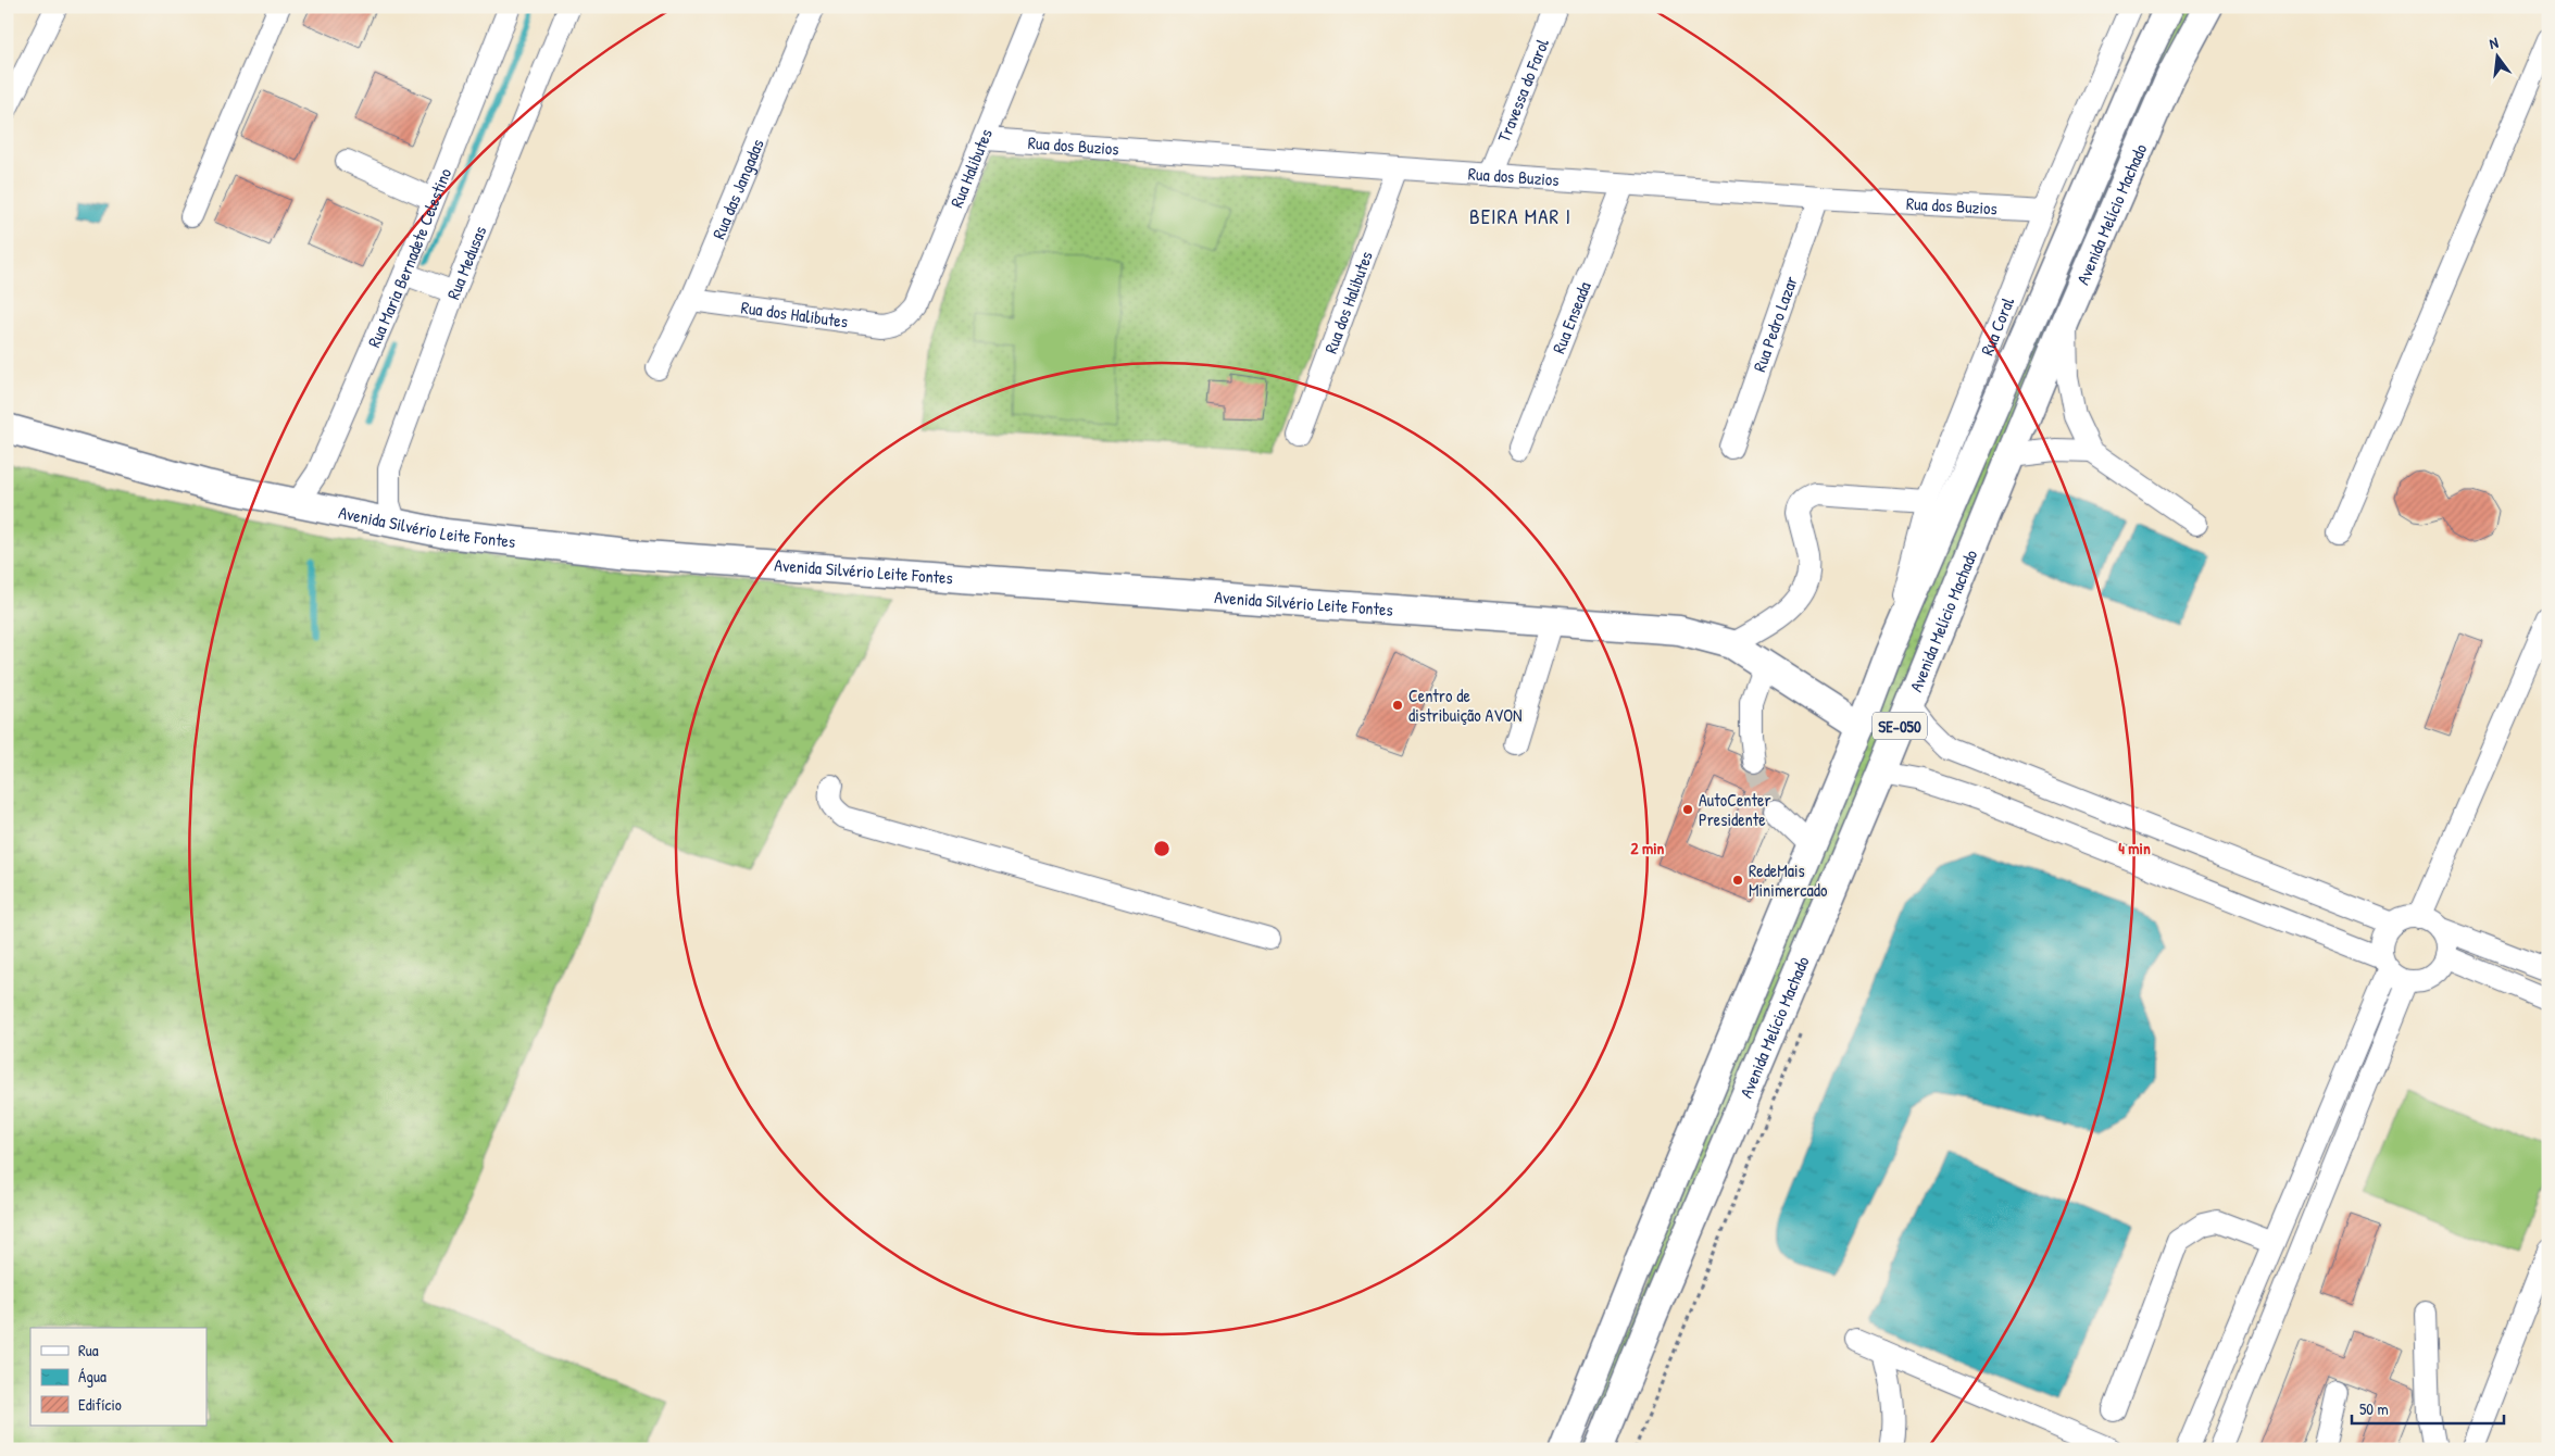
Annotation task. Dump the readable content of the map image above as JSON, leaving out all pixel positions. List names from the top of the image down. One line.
{"streets":{"main road":["Avenida Melício Machado","Avenida Silvério Leite Fontes","SE-050"],"street":["Travessa do Farol","Rua dos Buzios","Rua Halibutes","Rua das Jangadas","Rua Maria Bernadete Celestino","Rua Medusas","Rua dos Halibutes","Rua Enseada","Rua Pedro Lazar","Rua Coral"]},"crossings":[["Travessa do Farol","Rua dos Buzios"],["Rua dos Buzios","Rua Halibutes"],["Rua dos Buzios","Rua dos Halibutes"],["Rua dos Buzios","Rua Enseada"],["Rua dos Buzios","Rua Pedro Lazar"],["Rua dos Buzios","Rua Coral"],["Rua Halibutes","Rua dos Halibutes"],["Rua das Jangadas","Rua dos Halibutes"],["Avenida Melício Machado","Rua Coral"],["Avenida Melício Machado","Avenida Silvério Leite Fontes"],["Rua Maria Bernadete Celestino","Avenida Silvério Leite Fontes"],["Rua Medusas","Avenida Silvério Leite Fontes"]],"districts":["BEIRA MAR I"],"places":["Centro de distribuição AVON","AutoCenter Presidente","RedeMais Minimercado"],"legend":["Rua","Água","Edifício"],"scale_bar":"50 m","north":"top","rings":["2 min","4 min"]}
